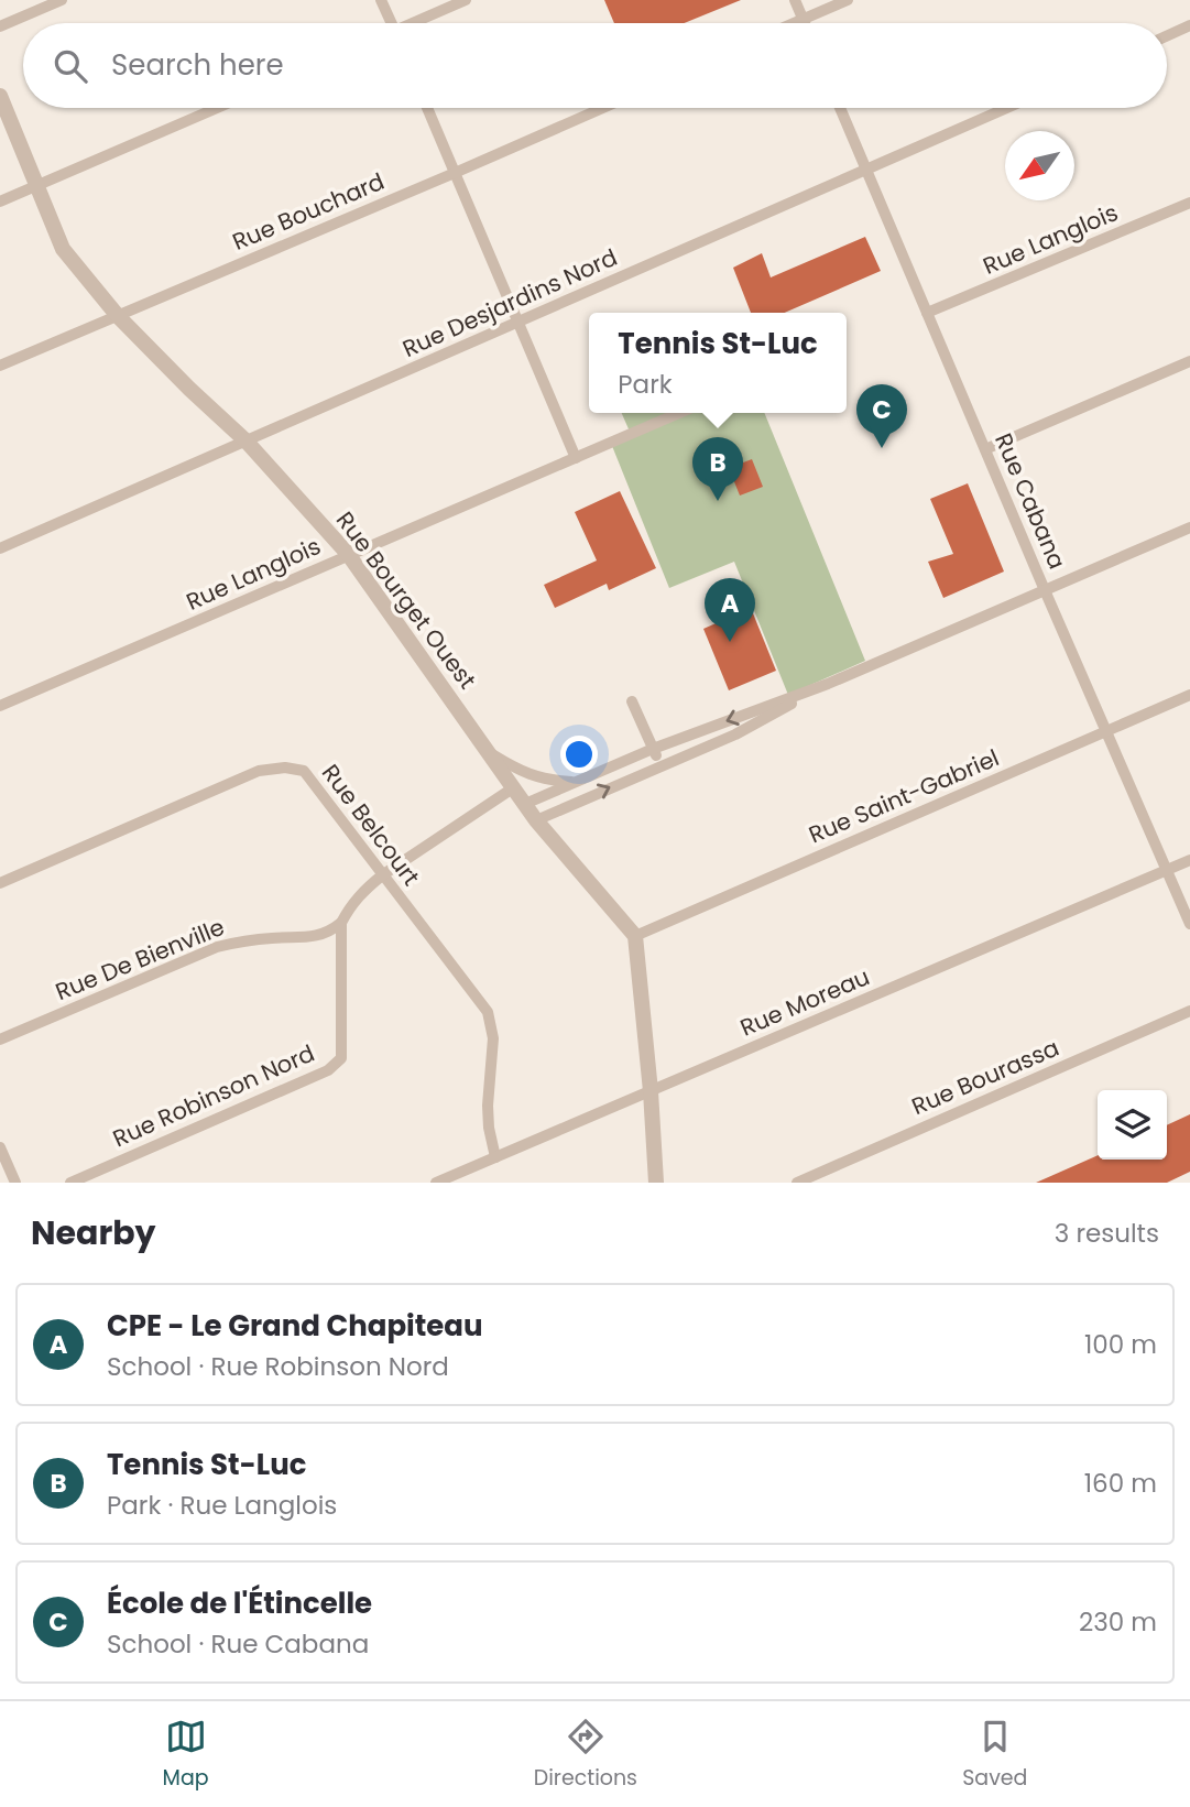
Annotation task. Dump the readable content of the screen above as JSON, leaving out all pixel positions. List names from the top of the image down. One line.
{"streets":{"street":["Rue Bouchard","Rue Langlois","Rue Desjardins Nord","Rue Cabana","Rue Bourget Ouest","Rue Saint-Gabriel","Rue Belcourt","Rue De Bienville","Rue Moreau","Rue Bourassa","Rue Robinson Nord"]},"crossings":[["Rue Bouchard","Rue Bourget Ouest"],["Rue Langlois","Rue Cabana"],["Rue Langlois","Rue Bourget Ouest"],["Rue Desjardins Nord","Rue Cabana"],["Rue Desjardins Nord","Rue Bourget Ouest"],["Rue Cabana","Rue Saint-Gabriel"],["Rue Cabana","Rue Moreau"],["Rue Bourget Ouest","Rue Saint-Gabriel"],["Rue Belcourt","Rue Moreau"],["Rue De Bienville","Rue Robinson Nord"]],"north":"bottom left","page":{"search":"Search here","popup":["Tennis St-Luc","Park"],"pins":["C","B","A"],"heading":["Nearby","3 results"],"list":[{"mark":"A","name":"CPE - Le Grand Chapiteau","note":"School · Rue Robinson Nord","value":"100 m"},{"mark":"B","name":"Tennis St-Luc","note":"Park · Rue Langlois","value":"160 m"},{"mark":"C","name":"École de l'Étincelle","note":"School · Rue Cabana","value":"230 m"}],"nav":["Map","Directions","Saved"]}}
